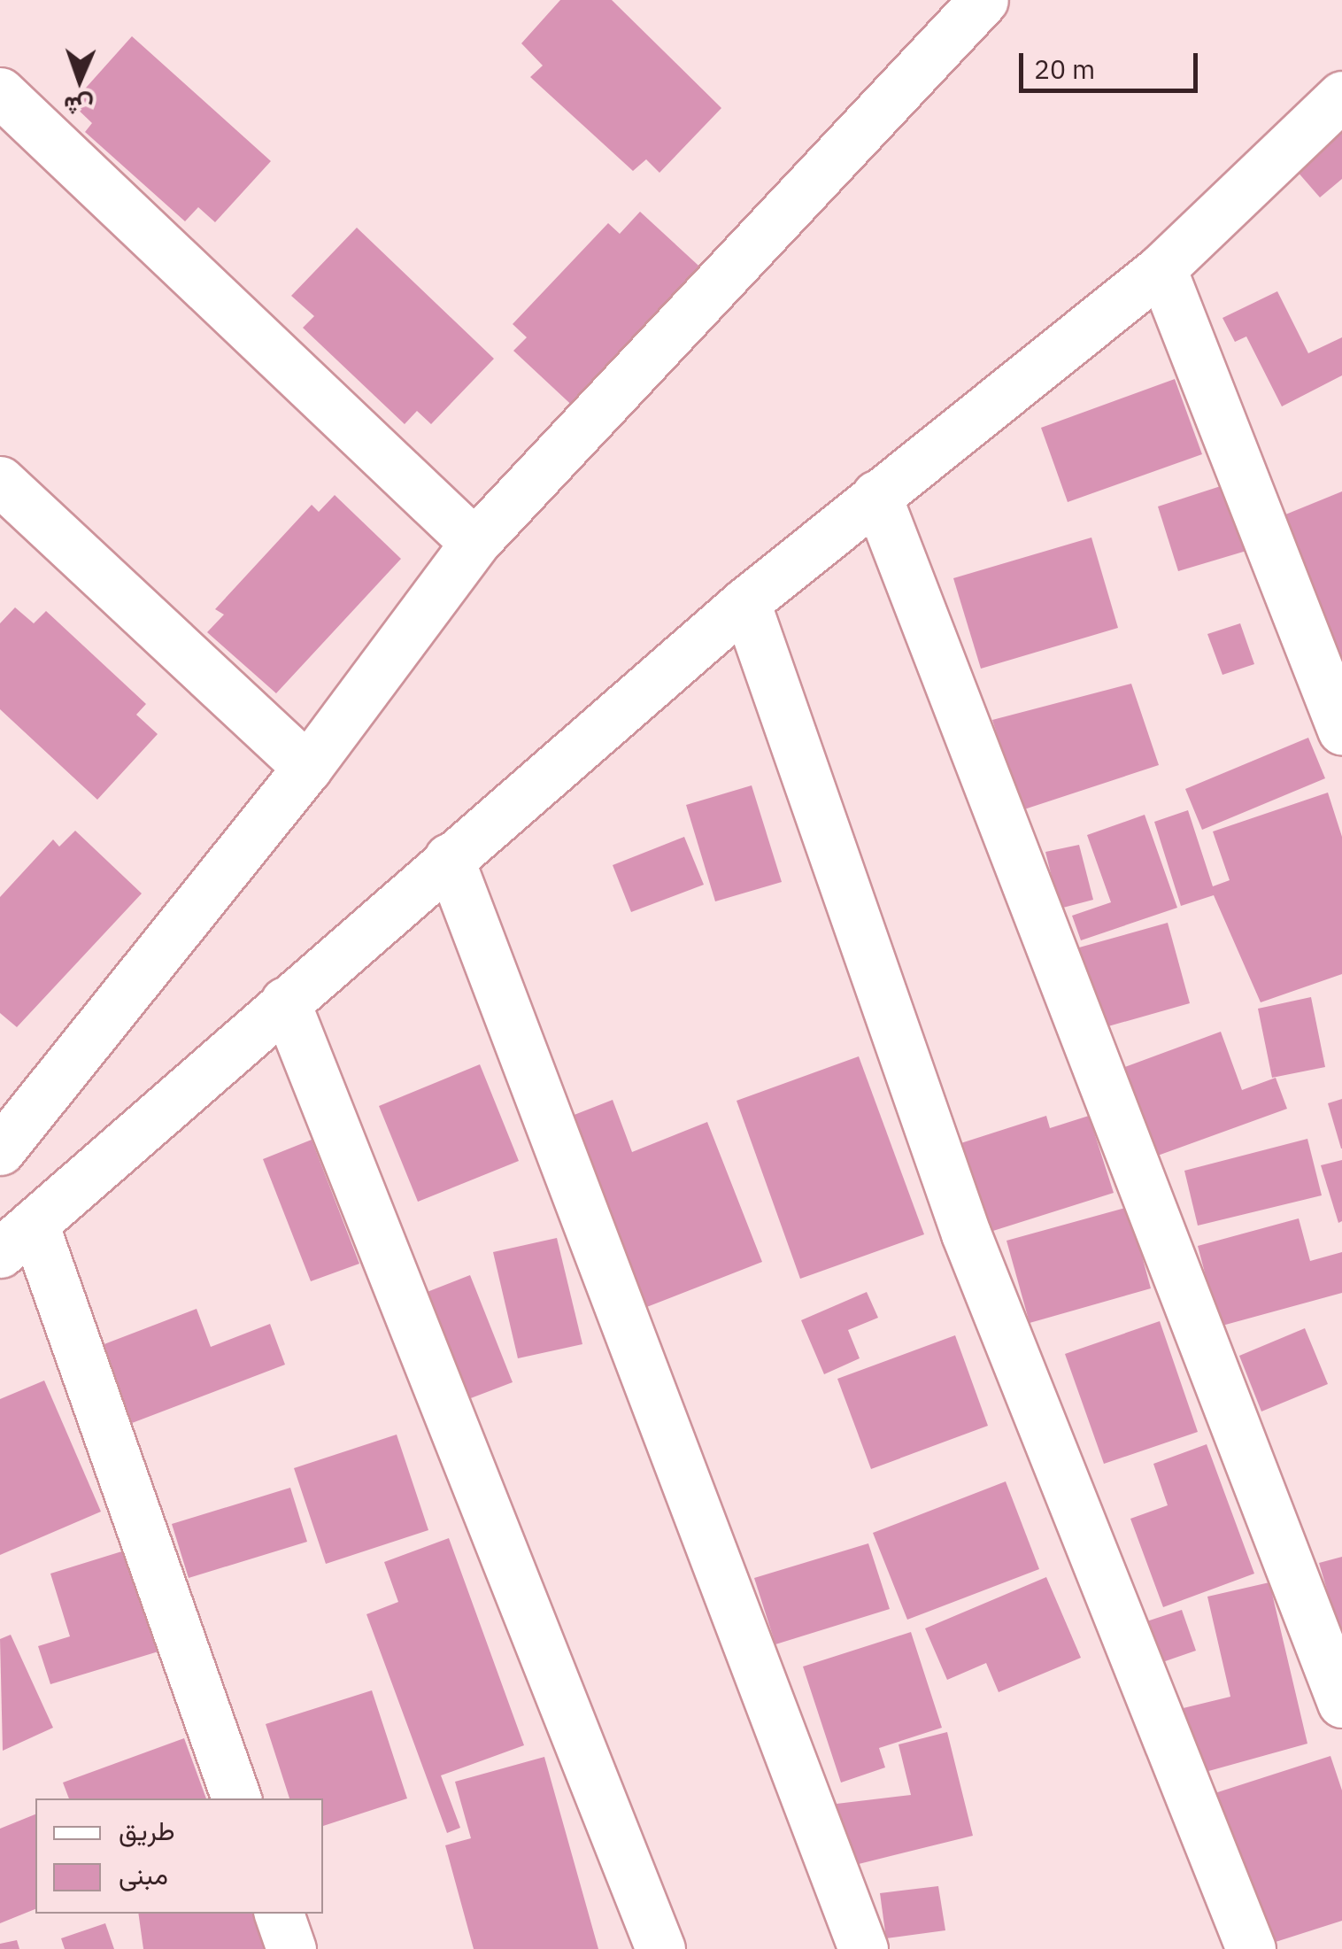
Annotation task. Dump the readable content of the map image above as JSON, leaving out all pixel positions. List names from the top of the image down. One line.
{"legend":["طريق","مبنى"],"scale_bar":"20 m","north":"bottom"}
